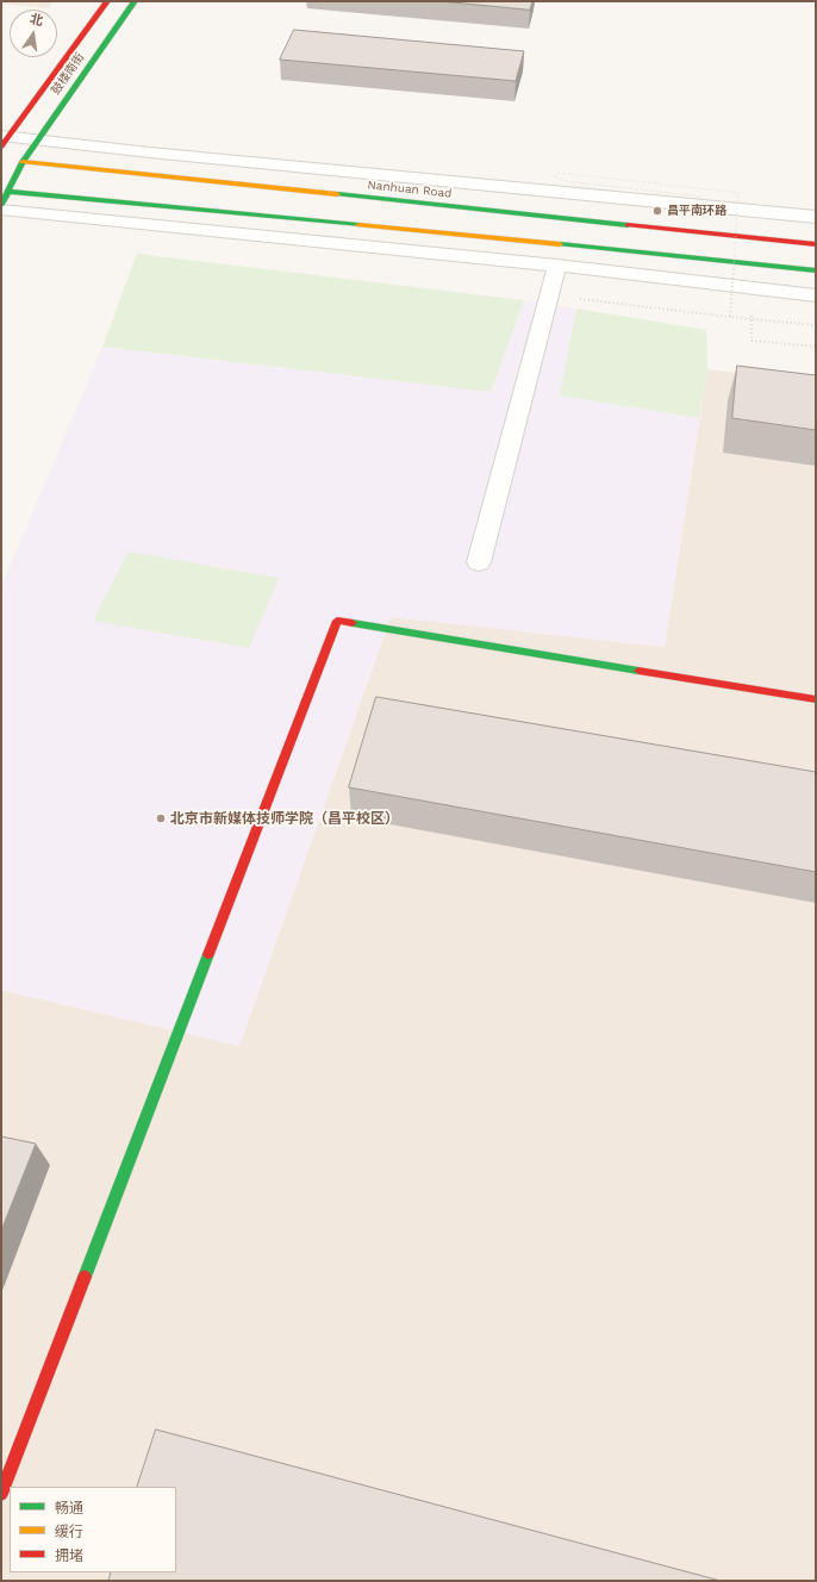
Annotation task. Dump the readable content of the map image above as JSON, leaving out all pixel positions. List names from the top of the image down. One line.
{"streets":{"main road":["鼓楼南街","Nanhuan Road"]},"crossings":[["鼓楼南街","Nanhuan Road"]],"places":["昌平南环路","北京市新媒体技师学院（昌平校区）"],"legend":["畅通","缓行","拥堵"],"north":"top"}
